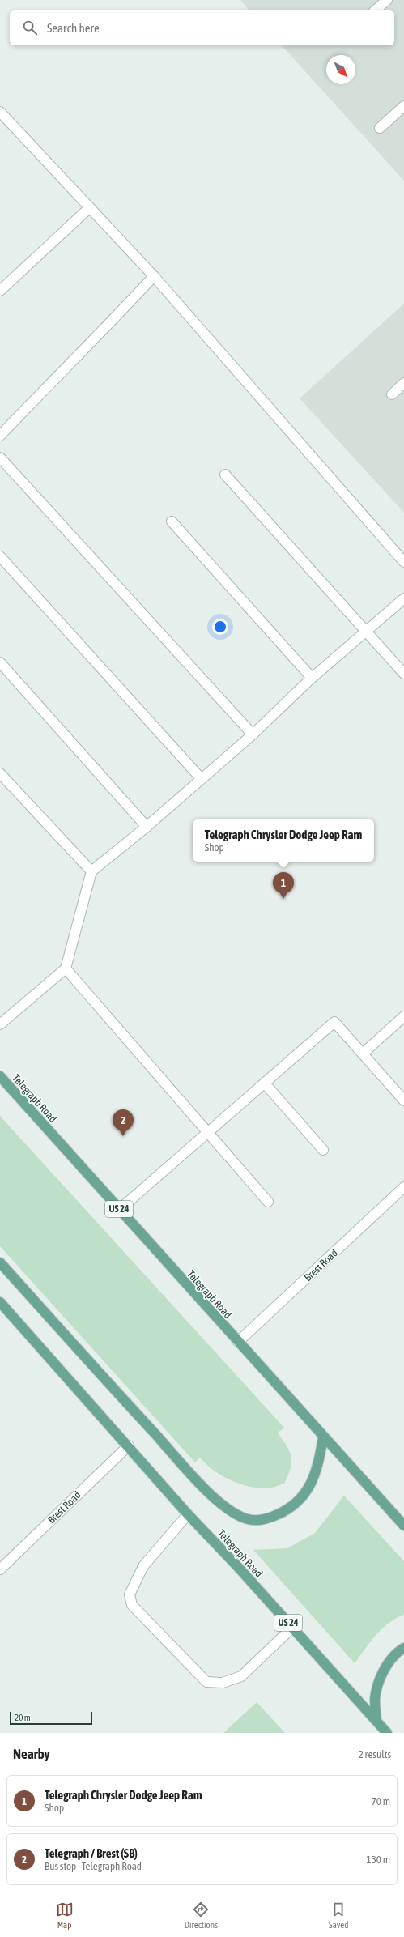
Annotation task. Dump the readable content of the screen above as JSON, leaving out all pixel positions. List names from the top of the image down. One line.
{"streets":{"main road":["Telegraph Road","US 24"],"street":["Brest Road"]},"crossings":[["Telegraph Road","Brest Road"]],"scale_bar":"20 m","north":"bottom right","page":{"search":"Search here","popup":["Telegraph Chrysler Dodge Jeep Ram","Shop"],"pins":["1","2"],"scale":"20 m","heading":["Nearby","2 results"],"list":[{"mark":"1","name":"Telegraph Chrysler Dodge Jeep Ram","note":"Shop","value":"70 m"},{"mark":"2","name":"Telegraph / Brest (SB)","note":"Bus stop · Telegraph Road","value":"130 m"}],"nav":["Map","Directions","Saved"]}}
